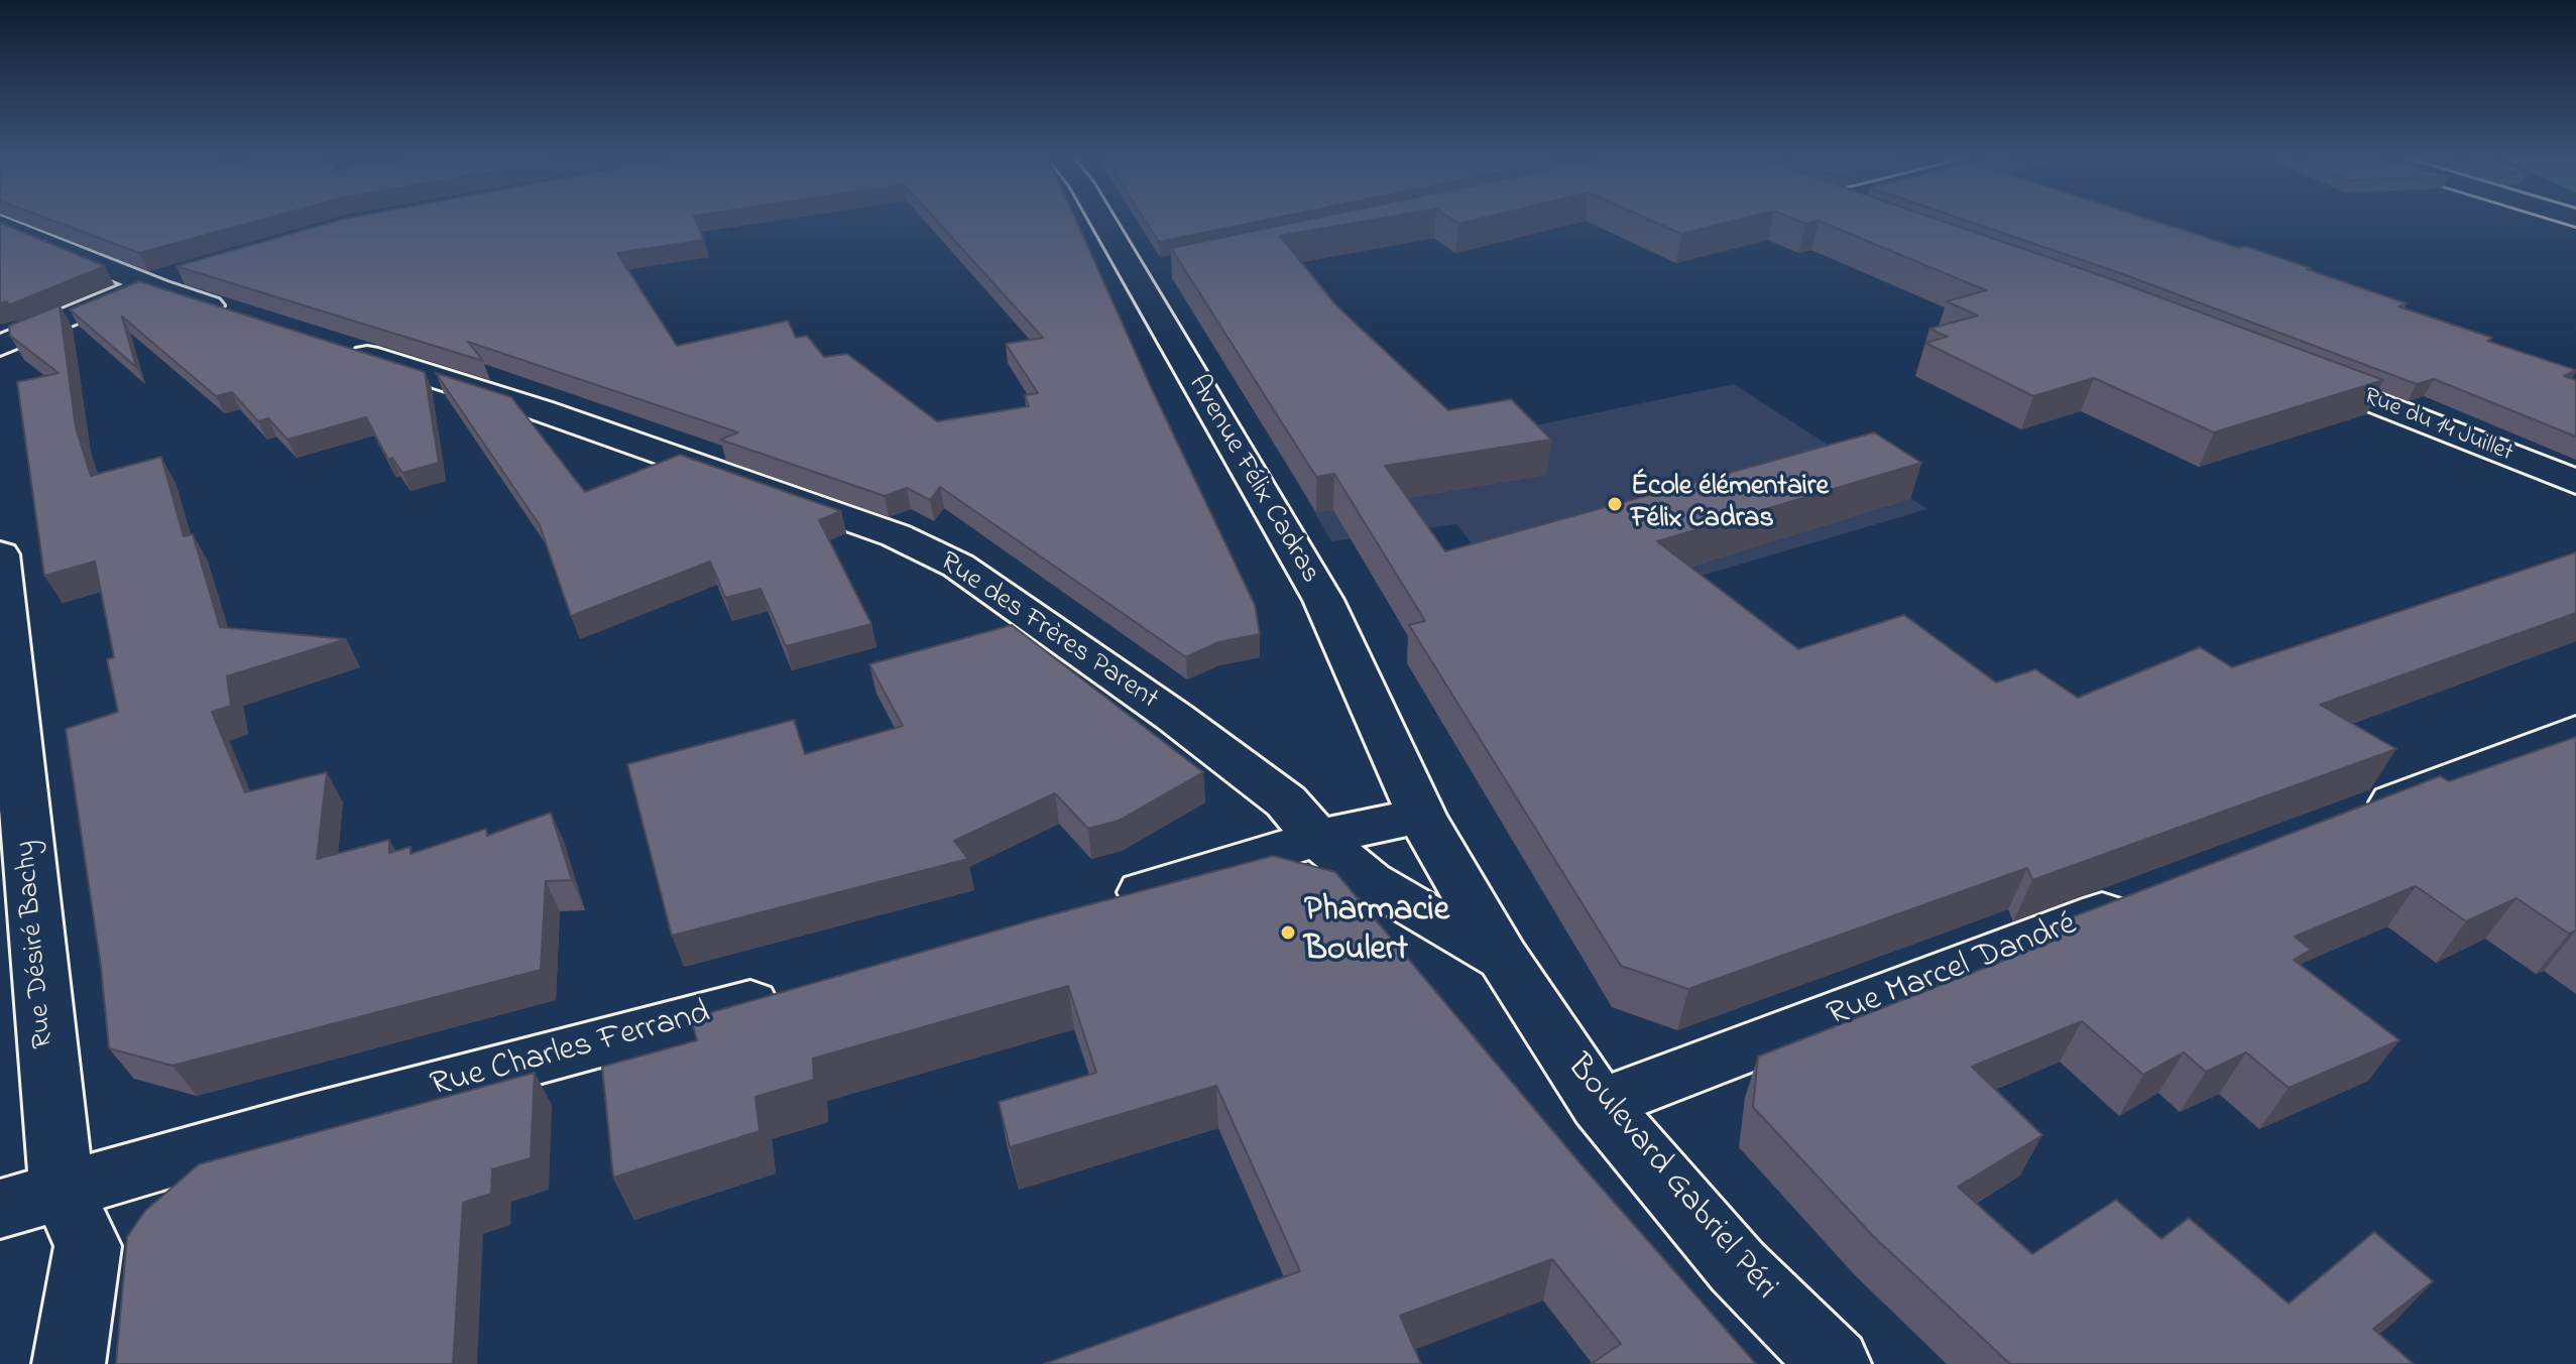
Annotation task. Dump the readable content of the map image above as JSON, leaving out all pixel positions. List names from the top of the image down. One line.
{"streets":{"street":["Rue du 14 Juillet","Avenue Félix Cadras","Rue des Frères Parent","Rue Désiré Bachy","Rue Marcel Dandré","Rue Charles Ferrand","Boulevard Gabriel Péri"]},"crossings":[["Avenue Félix Cadras","Boulevard Gabriel Péri"],["Rue des Frères Parent","Boulevard Gabriel Péri"],["Rue Désiré Bachy","Rue Charles Ferrand"],["Rue Marcel Dandré","Boulevard Gabriel Péri"]],"places":["École élémentaire Félix Cadras","Pharmacie Boulert"]}
